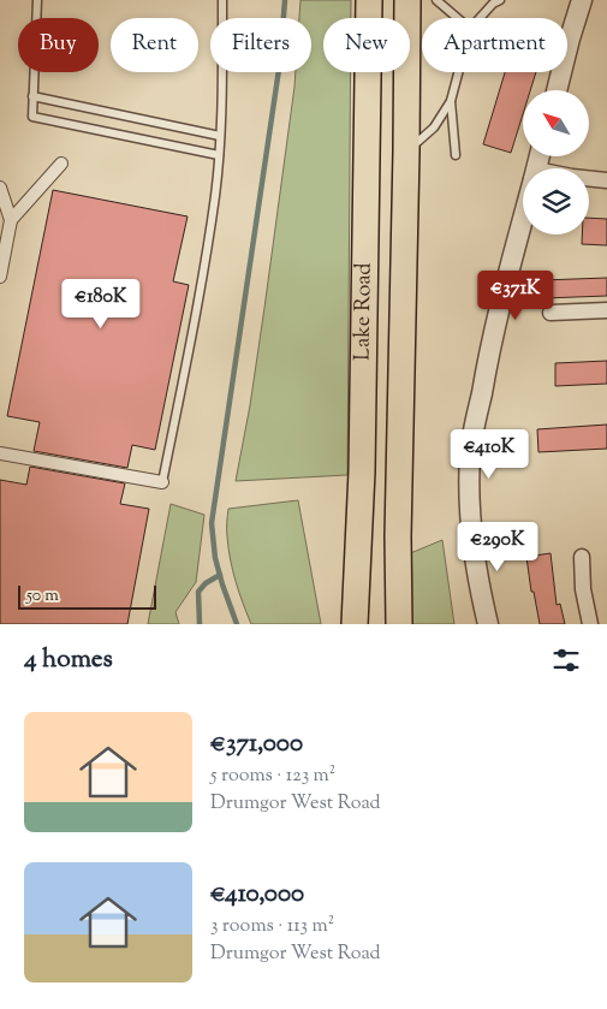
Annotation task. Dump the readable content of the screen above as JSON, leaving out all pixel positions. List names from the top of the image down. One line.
{"streets":{"highway":["Lake Road"]},"scale_bar":"50 m","north":"top left","page":{"chip":["Buy","Rent","Filters","New","Apartment"],"price":["€371K","€180K","€410K","€290K"],"scale":"50 m","heading":"4 homes","list":[{"name":"€371,000","note":"5 rooms · 123 m² · Drumgor West Road"},{"name":"€410,000","note":"3 rooms · 113 m² · Drumgor West Road"}]}}
